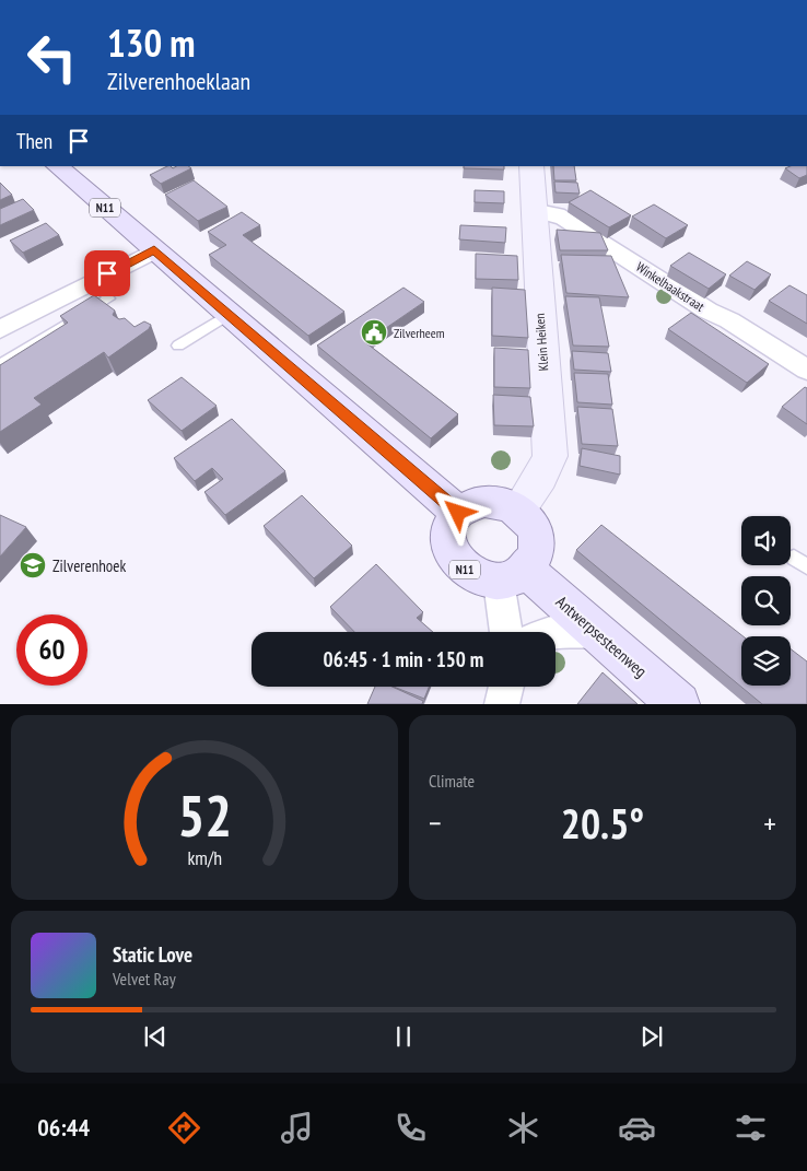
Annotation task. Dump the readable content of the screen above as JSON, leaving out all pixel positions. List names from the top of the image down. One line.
{"streets":{"main road":["N11","Antwerpsesteenweg"],"street":["Winkelhaakstraat","Klein Heiken"]},"crossings":[["N11","Klein Heiken"],["N11","Antwerpsesteenweg"],["Winkelhaakstraat","Klein Heiken"],["Klein Heiken","Antwerpsesteenweg"]],"places":{"public building":["Zilverheem"],"school or university":["Zilverenhoek"]},"page":{"turn":["130 m","Zilverenhoeklaan"],"then":"Then","limit":"60","trip":"06:45 · 1 min · 150 m","tile":"Climate","heat":["−","20.5°","+"],"song":["Static Love","Velvet Ray"],"tabs":"06:44","gauge":["52","km/h"]}}
